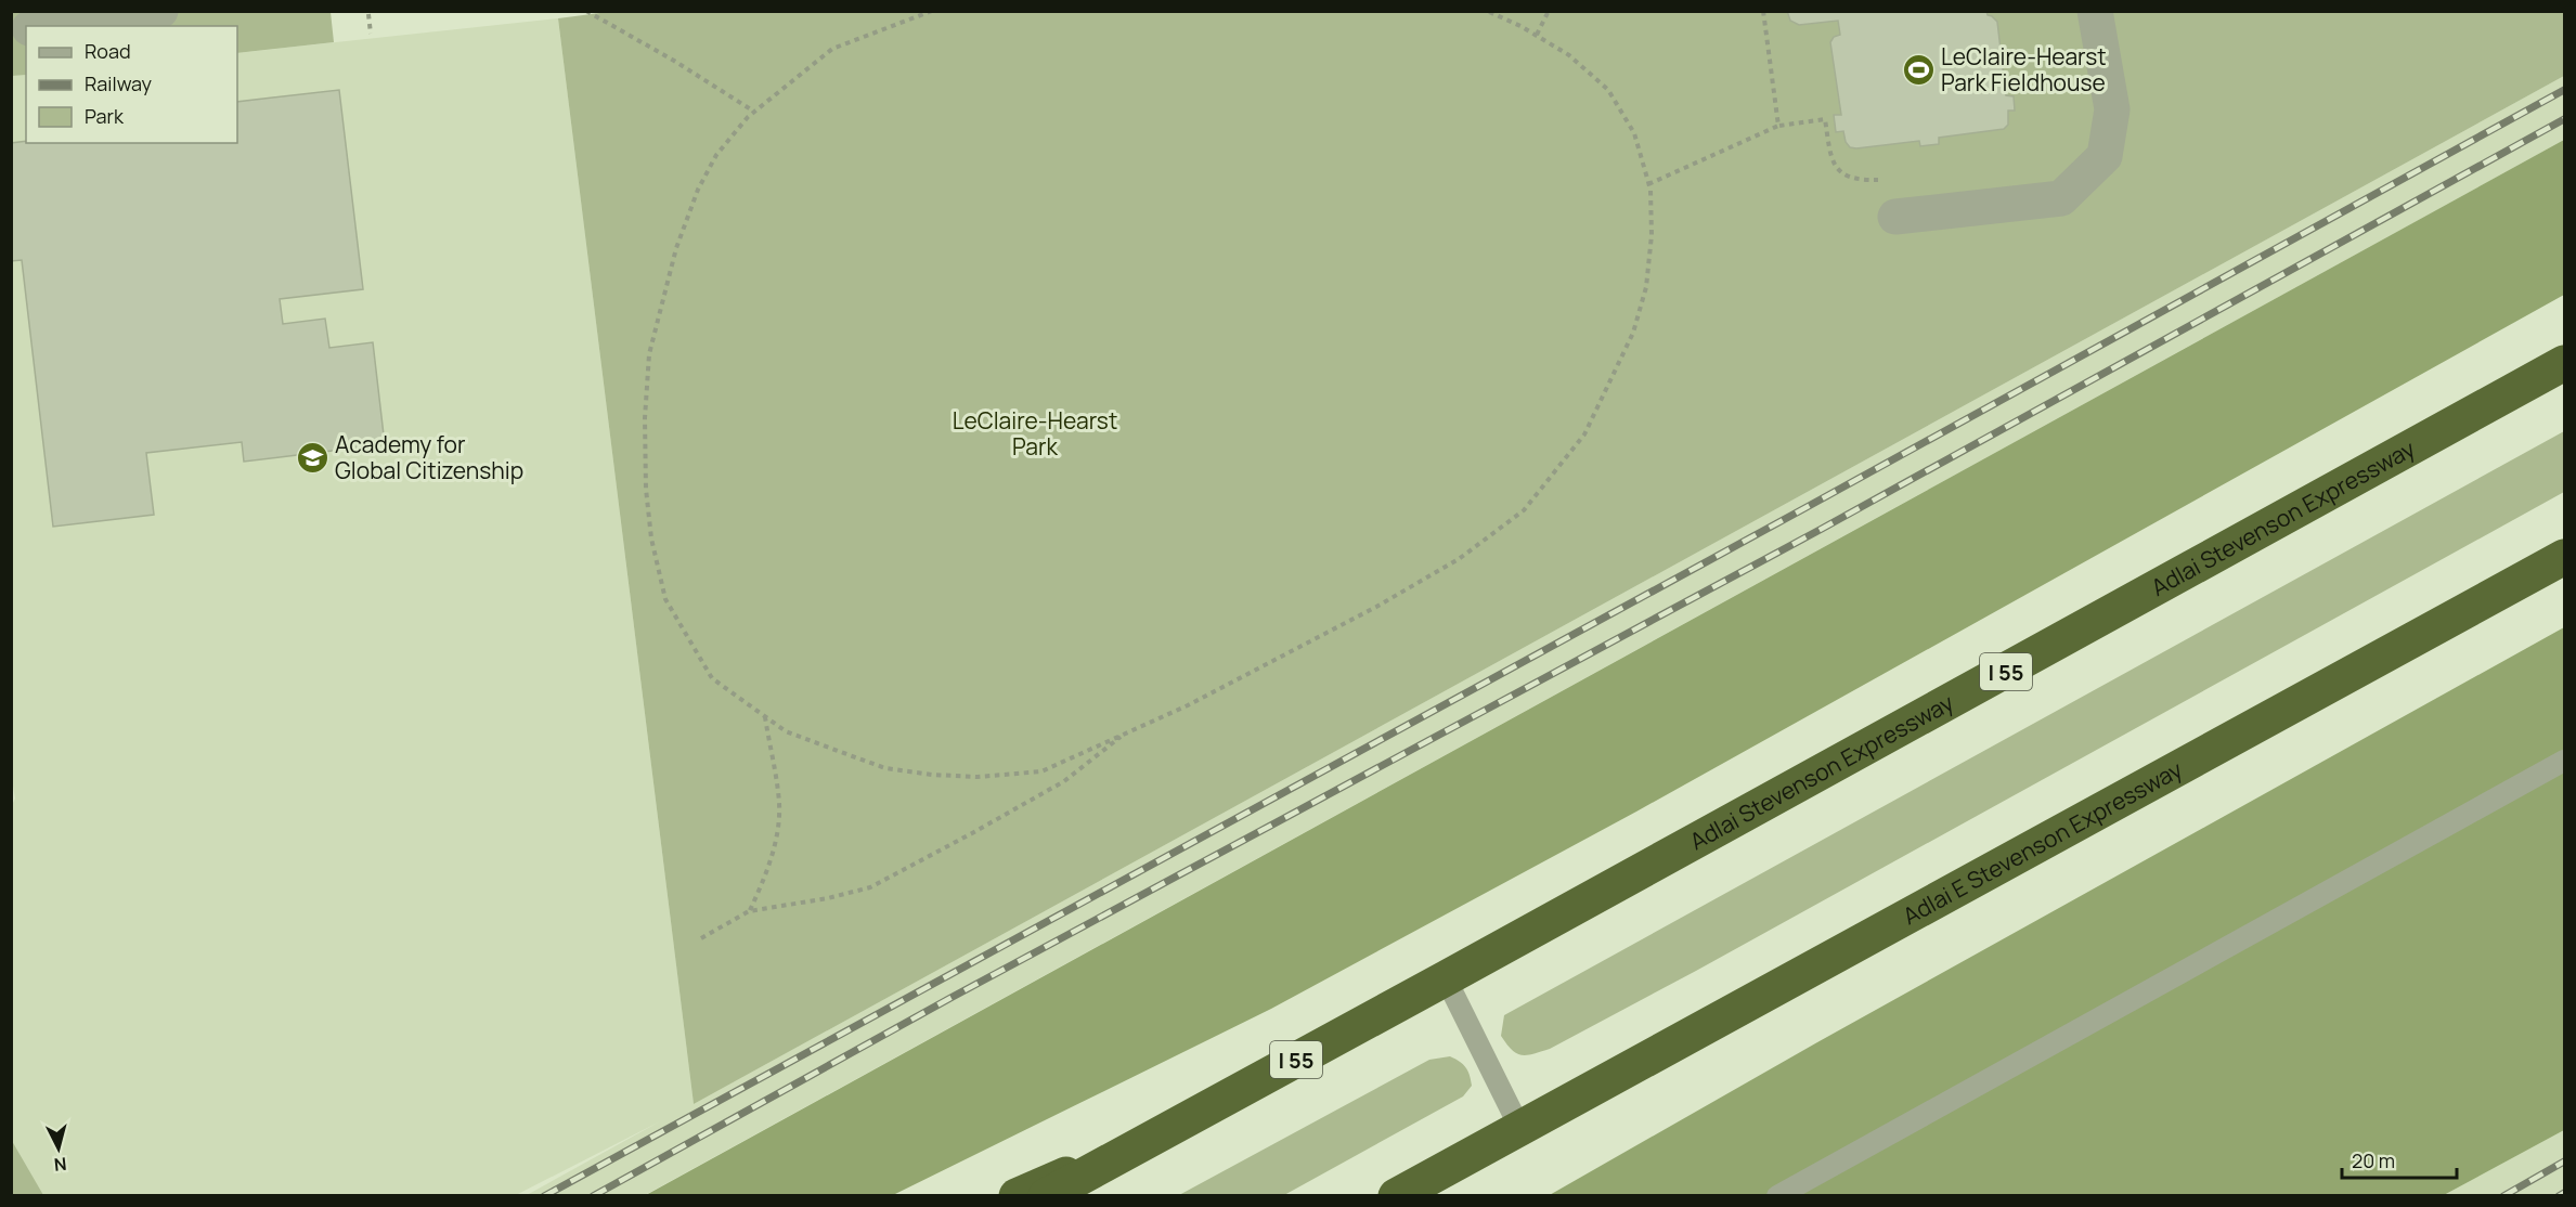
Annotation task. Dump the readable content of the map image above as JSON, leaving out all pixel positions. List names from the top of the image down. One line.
{"streets":{"highway":["Adlai Stevenson Expressway","I 55","Adlai E Stevenson Expressway"]},"crossings":[["Adlai Stevenson Expressway","I 55"]],"parks":["LeClaire-Hearst Park"],"places":{"sports":["LeClaire-Hearst Park Fieldhouse"],"school or university":["Academy for Global Citizenship"]},"legend":["Road","Railway","Park"],"scale_bar":"20 m","north":"bottom"}
